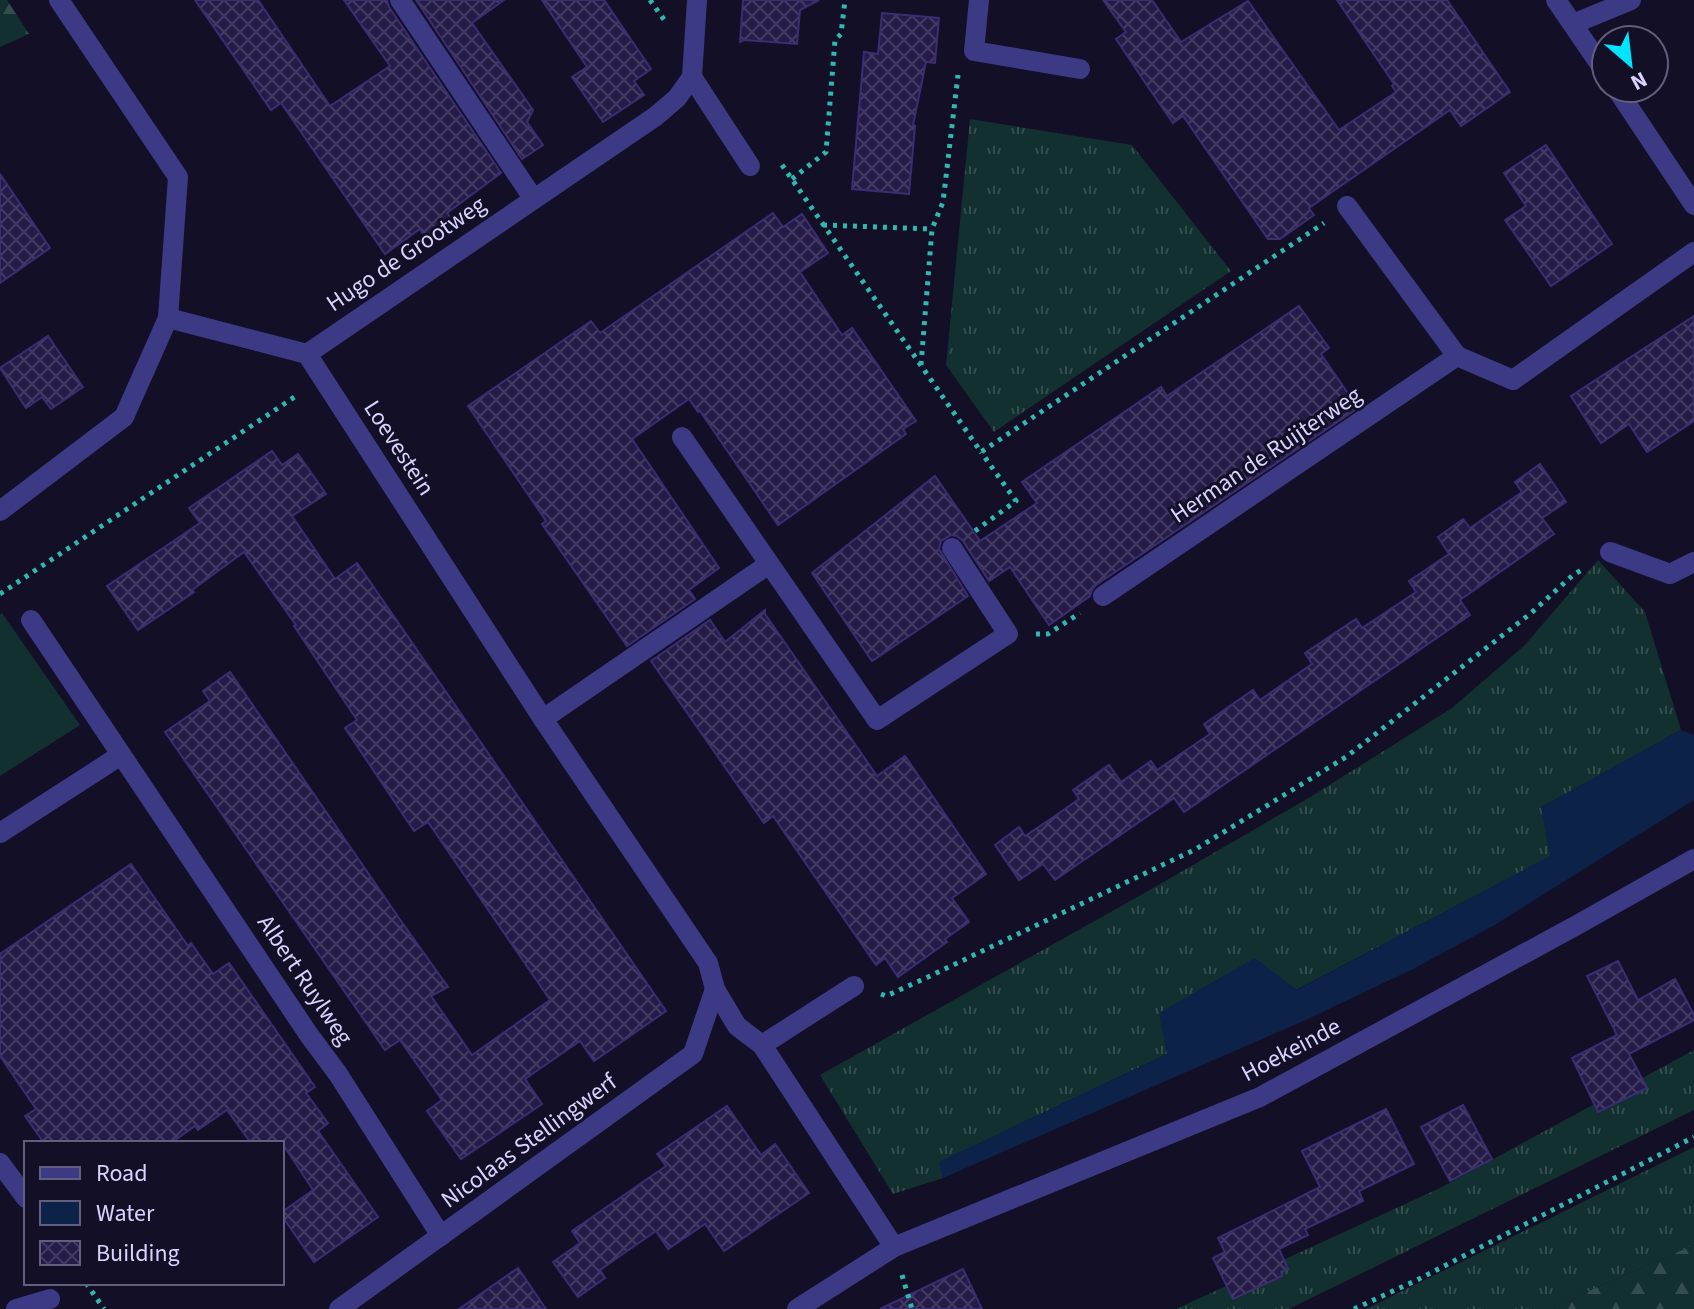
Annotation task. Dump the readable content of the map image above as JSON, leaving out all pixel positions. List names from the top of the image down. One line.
{"streets":{"street":["Hugo de Grootweg","Loevestein","Herman de Ruijterweg","Albert Ruylweg","Hoekeinde","Nicolaas Stellingwerf"]},"crossings":[["Hugo de Grootweg","Loevestein"],["Loevestein","Nicolaas Stellingwerf"],["Albert Ruylweg","Nicolaas Stellingwerf"]],"legend":["Road","Water","Building"],"north":"bottom right"}
